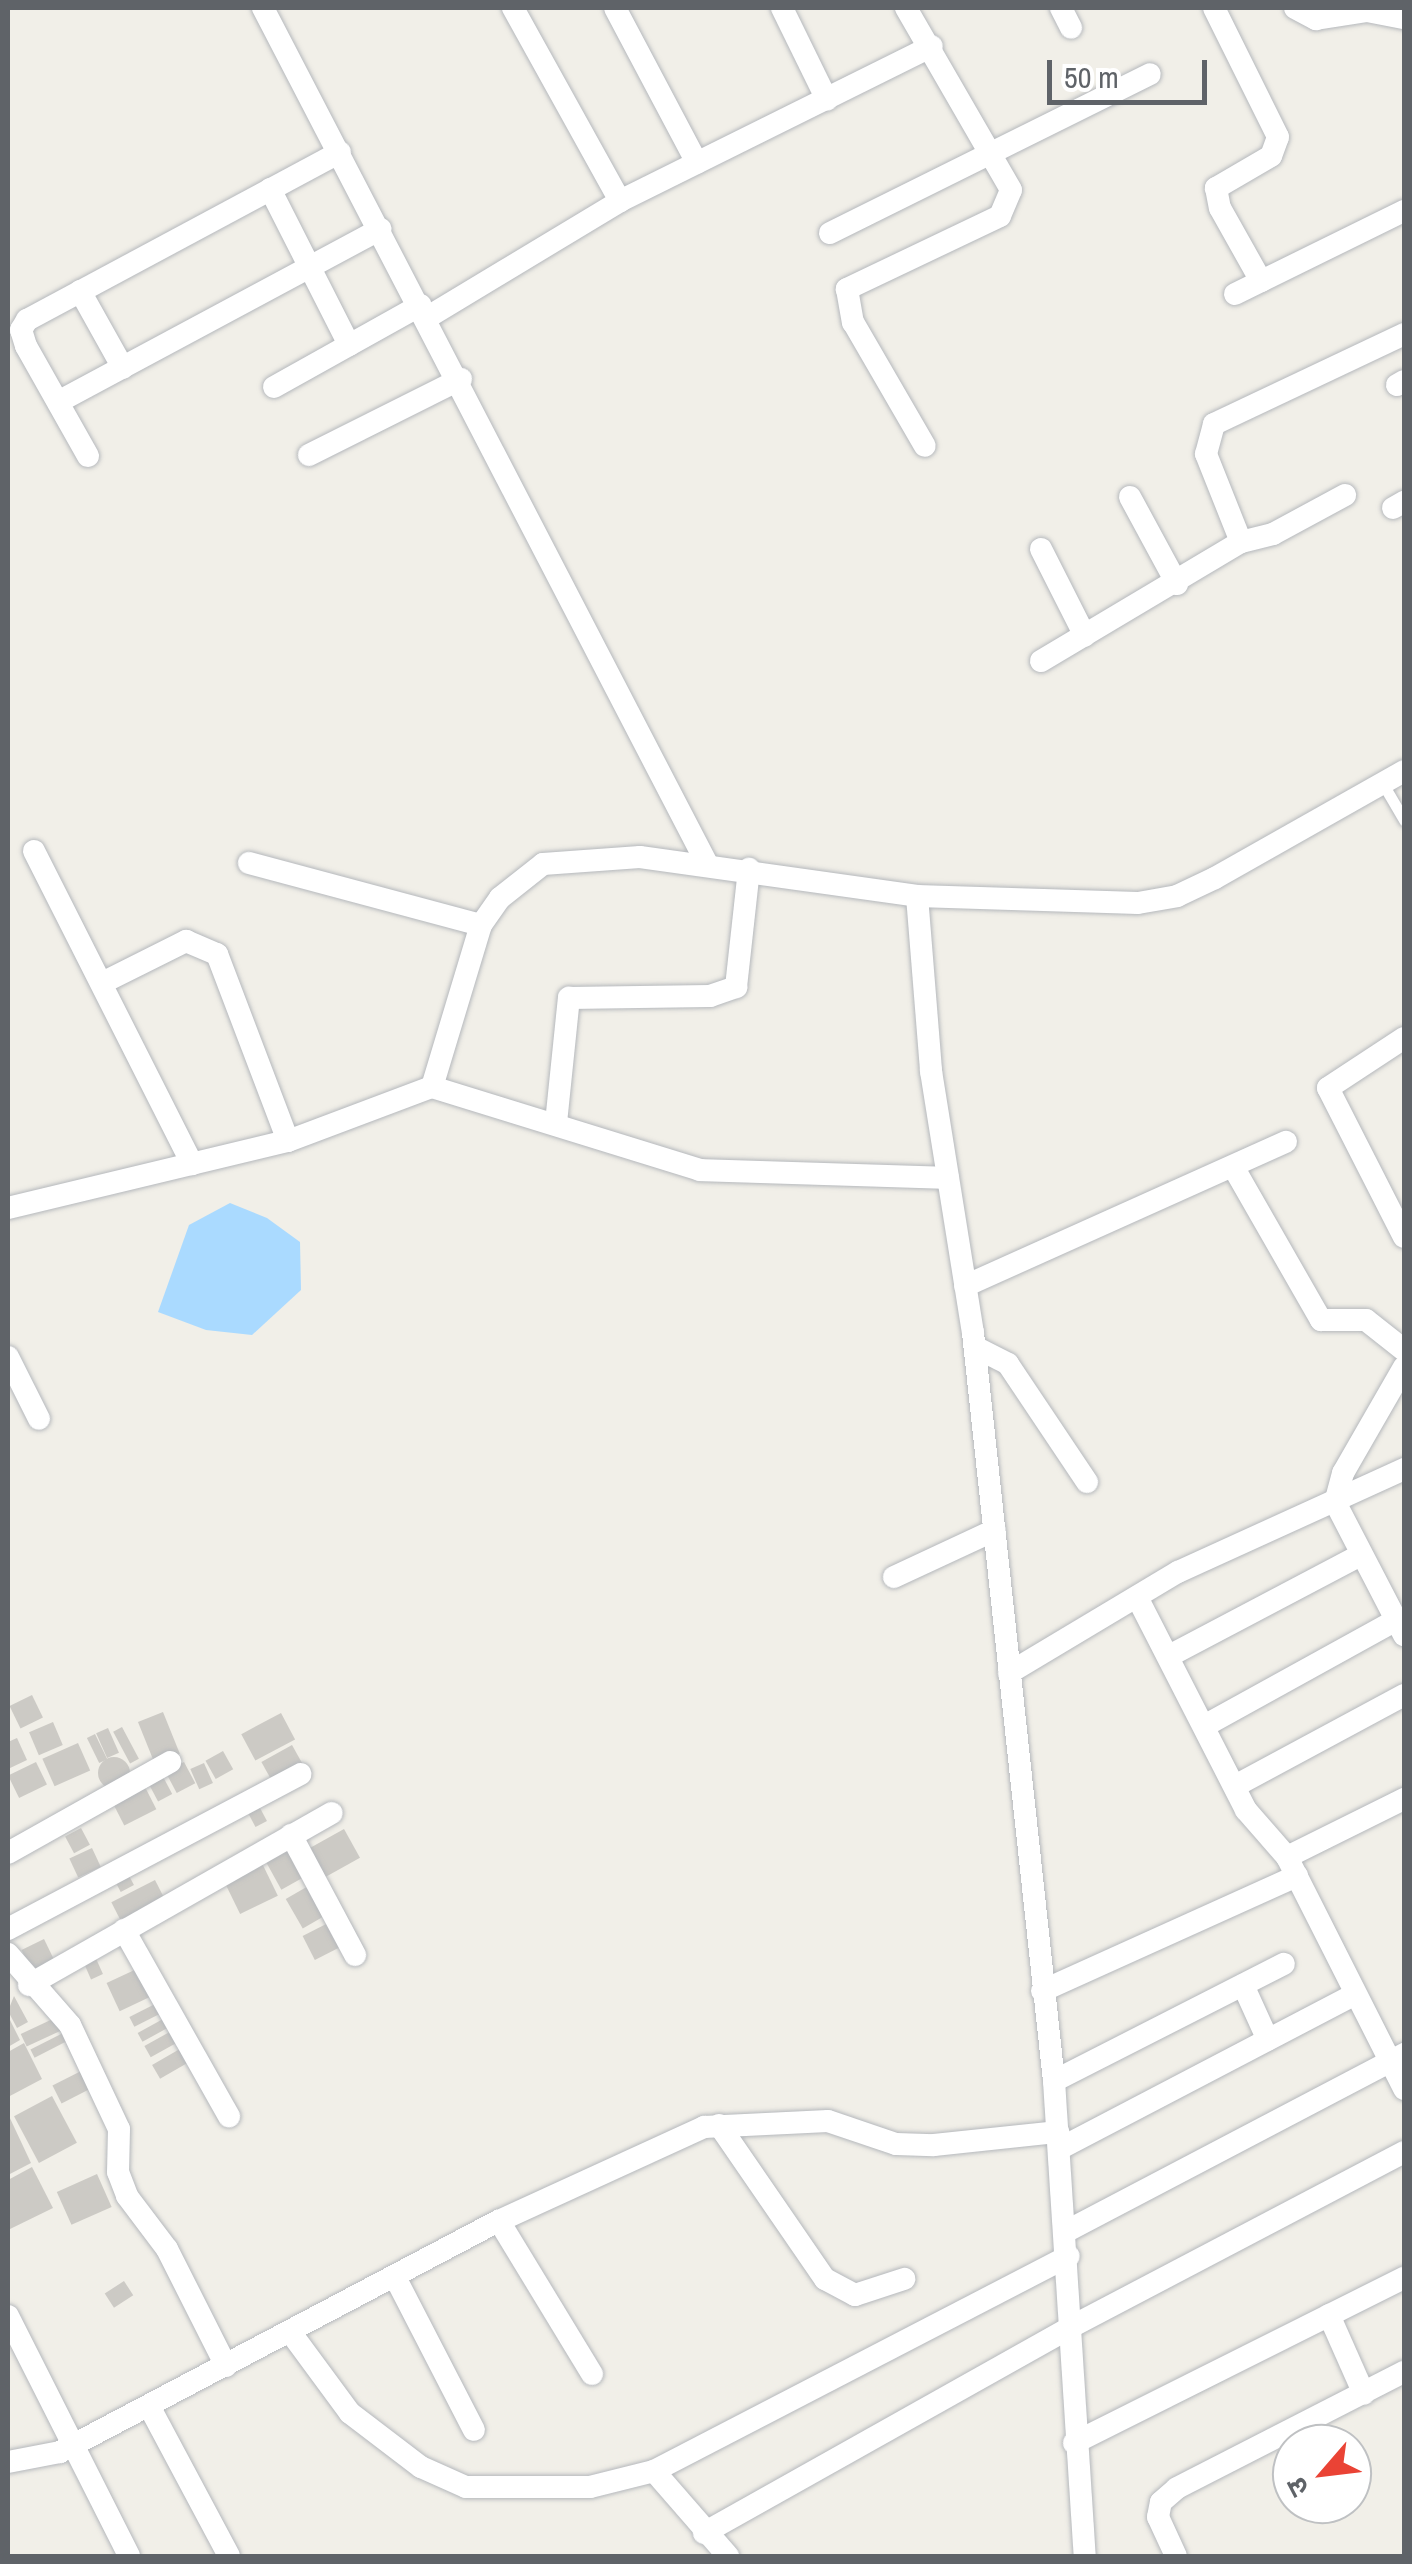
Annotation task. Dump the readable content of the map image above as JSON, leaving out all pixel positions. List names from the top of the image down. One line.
{"scale_bar":"50 m","north":"bottom left"}
